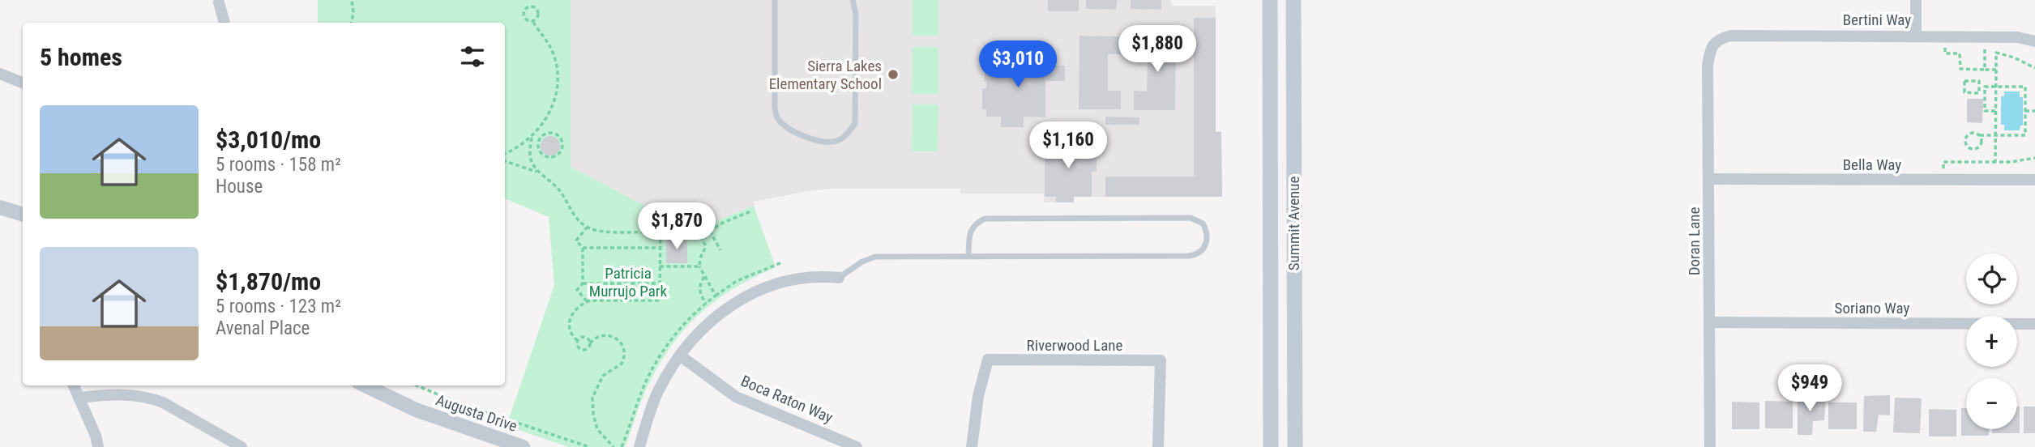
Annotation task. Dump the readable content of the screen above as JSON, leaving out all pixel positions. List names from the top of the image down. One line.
{"streets":{"main road":["Summit Avenue"],"street":["Bertini Way","Bella Way","Doran Lane","Soriano Way","Riverwood Lane","Boca Raton Way","Augusta Drive"]},"crossings":[["Bertini Way","Doran Lane"],["Bella Way","Doran Lane"],["Doran Lane","Soriano Way"]],"parks":["Patricia Murrujo Park"],"places":["Sierra Lakes Elementary School"],"page":{"heading":"5 homes","price":["$1,880","$3,010","$1,160","$1,870","$949"],"list":[{"name":"$3,010/mo","note":"5 rooms · 158 m² · House"},{"name":"$1,870/mo","note":"5 rooms · 123 m² · Avenal Place"}],"map_buttons":["+","−"]}}
